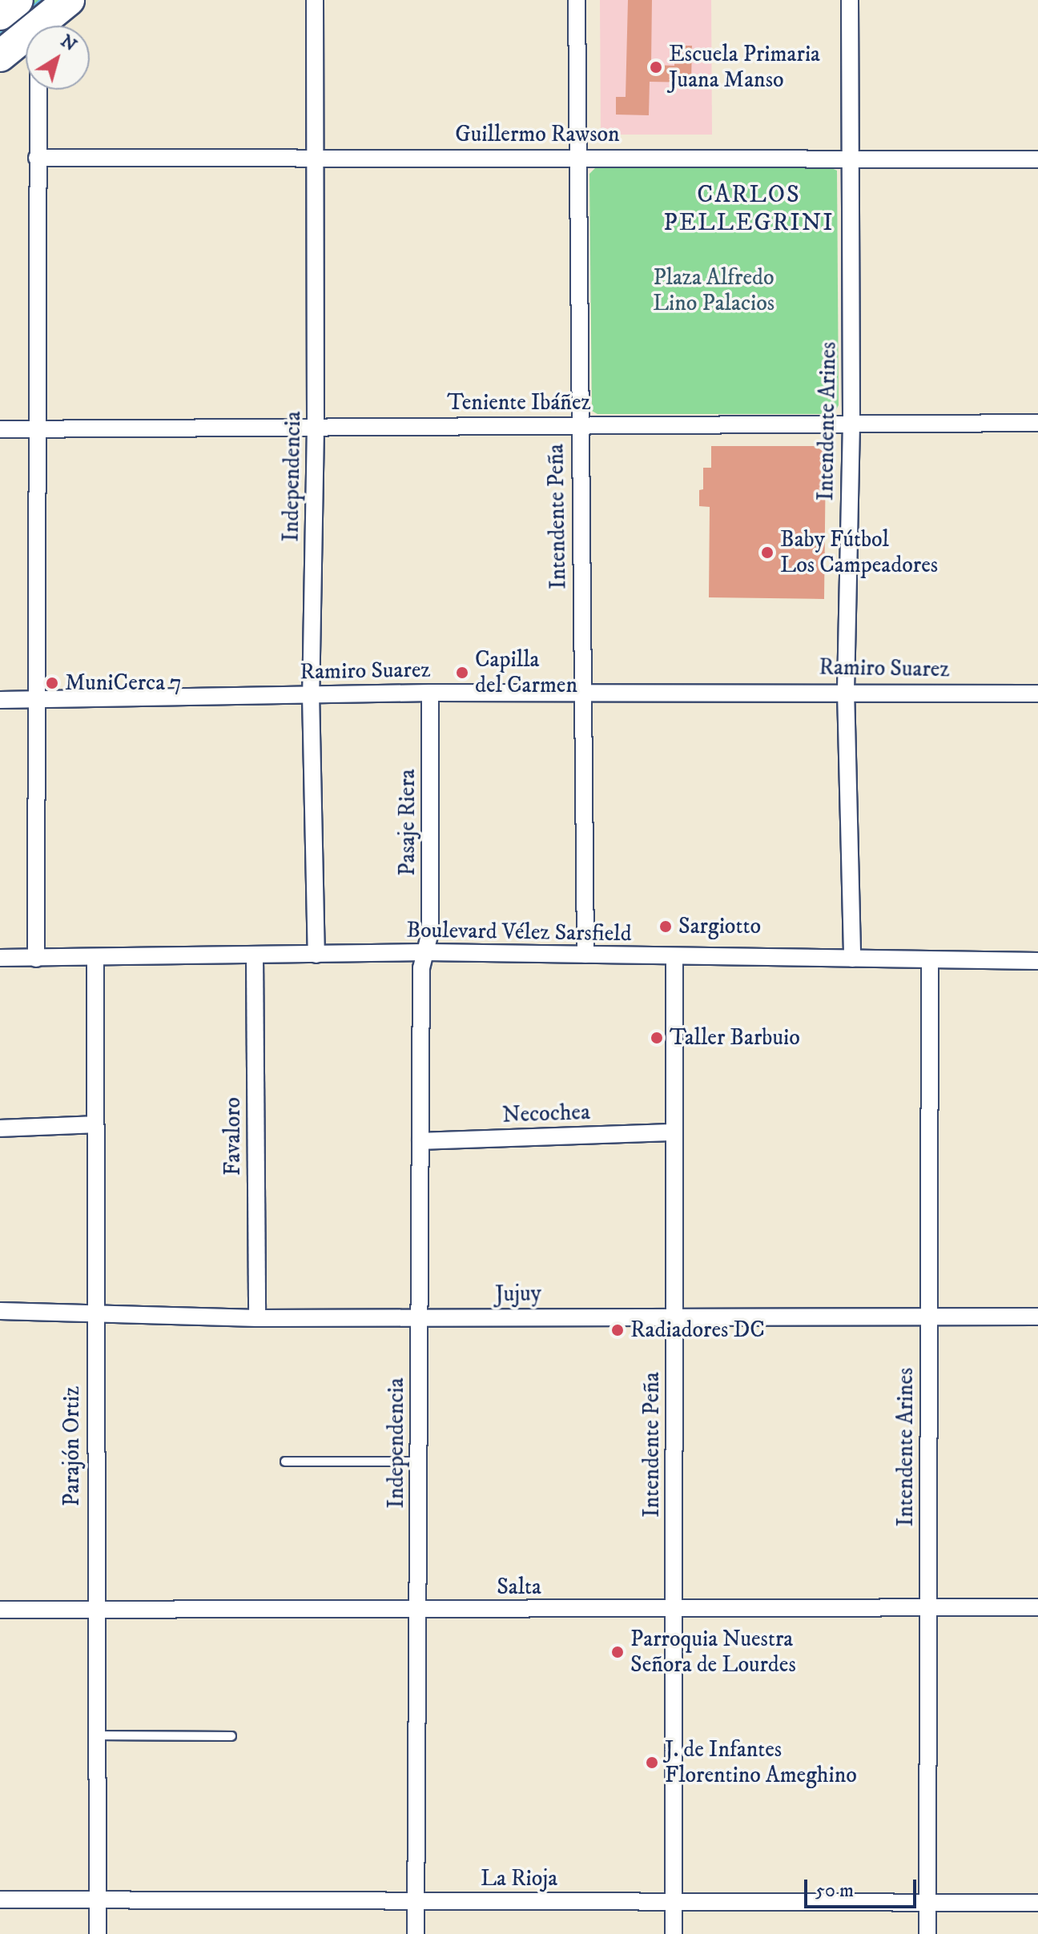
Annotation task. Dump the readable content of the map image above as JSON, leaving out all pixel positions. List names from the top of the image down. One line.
{"streets":{"street":["Guillermo Rawson","Teniente Ibáñez","Intendente Arines","Independencia","Intendente Peña","Ramiro Suarez","Pasaje Riera","Boulevard Vélez Sarsfield","Necochea","Favaloro","Jujuy","Parajón Ortiz","Salta","La Rioja"]},"crossings":[["Guillermo Rawson","Intendente Arines"],["Guillermo Rawson","Independencia"],["Guillermo Rawson","Intendente Peña"],["Teniente Ibáñez","Intendente Arines"],["Teniente Ibáñez","Independencia"],["Teniente Ibáñez","Intendente Peña"],["Intendente Arines","Ramiro Suarez"],["Intendente Arines","Boulevard Vélez Sarsfield"],["Intendente Arines","Jujuy"],["Intendente Arines","Salta"],["Intendente Arines","La Rioja"],["Independencia","Ramiro Suarez"],["Independencia","Pasaje Riera"],["Independencia","Boulevard Vélez Sarsfield"],["Independencia","Necochea"],["Independencia","Jujuy"],["Independencia","Salta"],["Independencia","La Rioja"],["Intendente Peña","Ramiro Suarez"],["Intendente Peña","Boulevard Vélez Sarsfield"],["Intendente Peña","Necochea"],["Intendente Peña","Jujuy"],["Intendente Peña","Salta"],["Intendente Peña","La Rioja"],["Ramiro Suarez","Pasaje Riera"],["Pasaje Riera","Boulevard Vélez Sarsfield"],["Boulevard Vélez Sarsfield","Favaloro"],["Boulevard Vélez Sarsfield","Parajón Ortiz"],["Favaloro","Jujuy"],["Jujuy","Parajón Ortiz"],["Parajón Ortiz","Salta"],["Parajón Ortiz","La Rioja"]],"districts":["CARLOS PELLEGRINI"],"parks":["Plaza Alfredo Lino Palacios"],"places":["Escuela Primaria Juana Manso","Baby Fútbol Los Campeadores","Capilla del Carmen","MuniCerca 7","Sargiotto","Taller Barbuio","Radiadores DC","Parroquia Nuestra Señora de Lourdes","J. de Infantes Florentino Ameghino"],"scale_bar":"50 m","north":"top right"}
